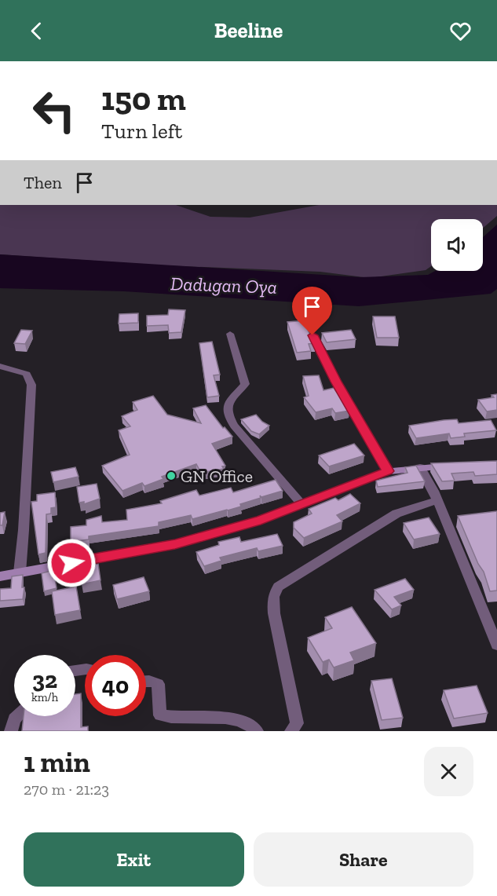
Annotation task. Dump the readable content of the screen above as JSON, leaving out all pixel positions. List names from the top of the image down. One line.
{"water":["Dadugan Oya"],"places":["GN Office"],"page":{"header":"Beeline","turn":["150 m","Turn left"],"then":"Then","speed":"32 km/h","limit":"40","heading":["1 min","270 m · 21:23"],"buttons":["Exit","Share"]}}
